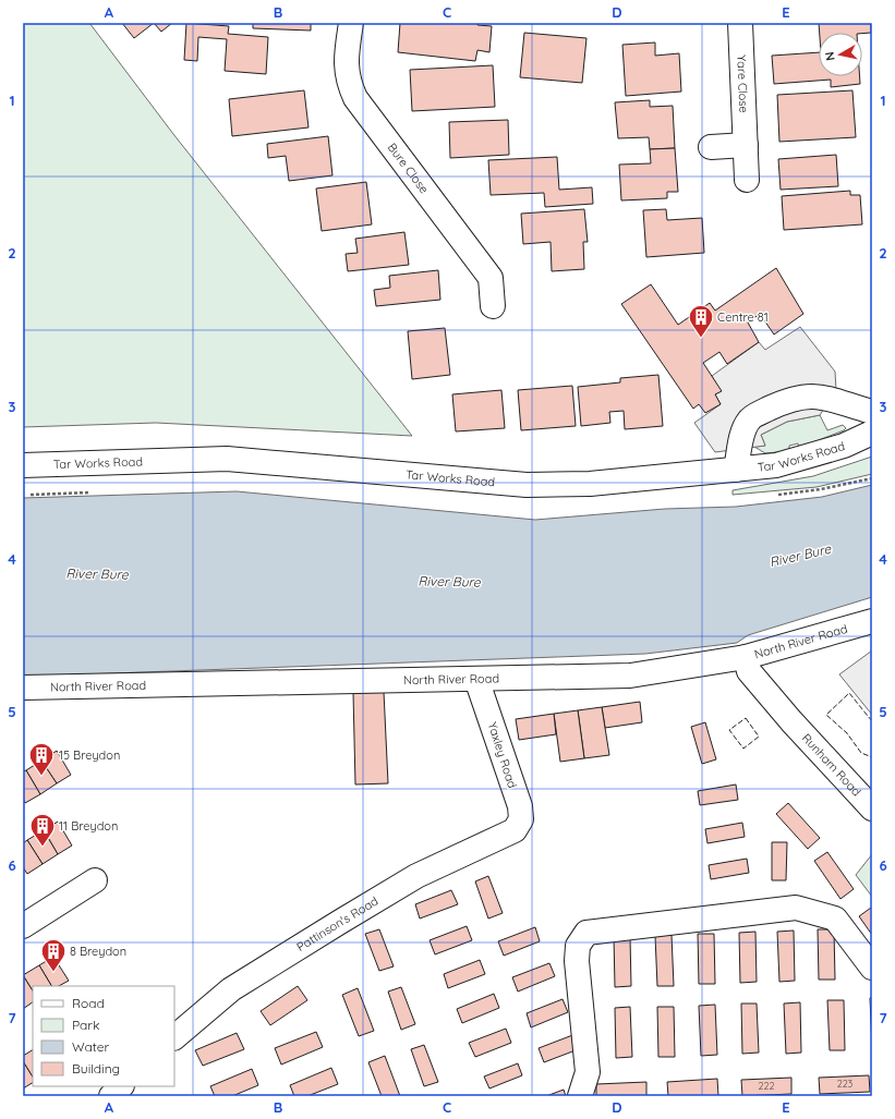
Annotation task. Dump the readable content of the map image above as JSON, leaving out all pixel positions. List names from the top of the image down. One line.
{"streets":{"street":["Yare Close","Bure Close","Tar Works Road","North River Road","Yaxley Road","Runham Road","Pattinson's Road"]},"crossings":[["North River Road","Yaxley Road"],["North River Road","Runham Road"],["Yaxley Road","Pattinson's Road"]],"water":["River Bure"],"places":{"building":["Centre 81","15 Breydon","11 Breydon","8 Breydon"]},"house_numbers":["223","222"],"legend":["Road","Park","Water","Building"],"north":"left","grid":{"columns":["A","B","C","D","E"],"rows":["1","2","3","4","5","6","7"]}}
